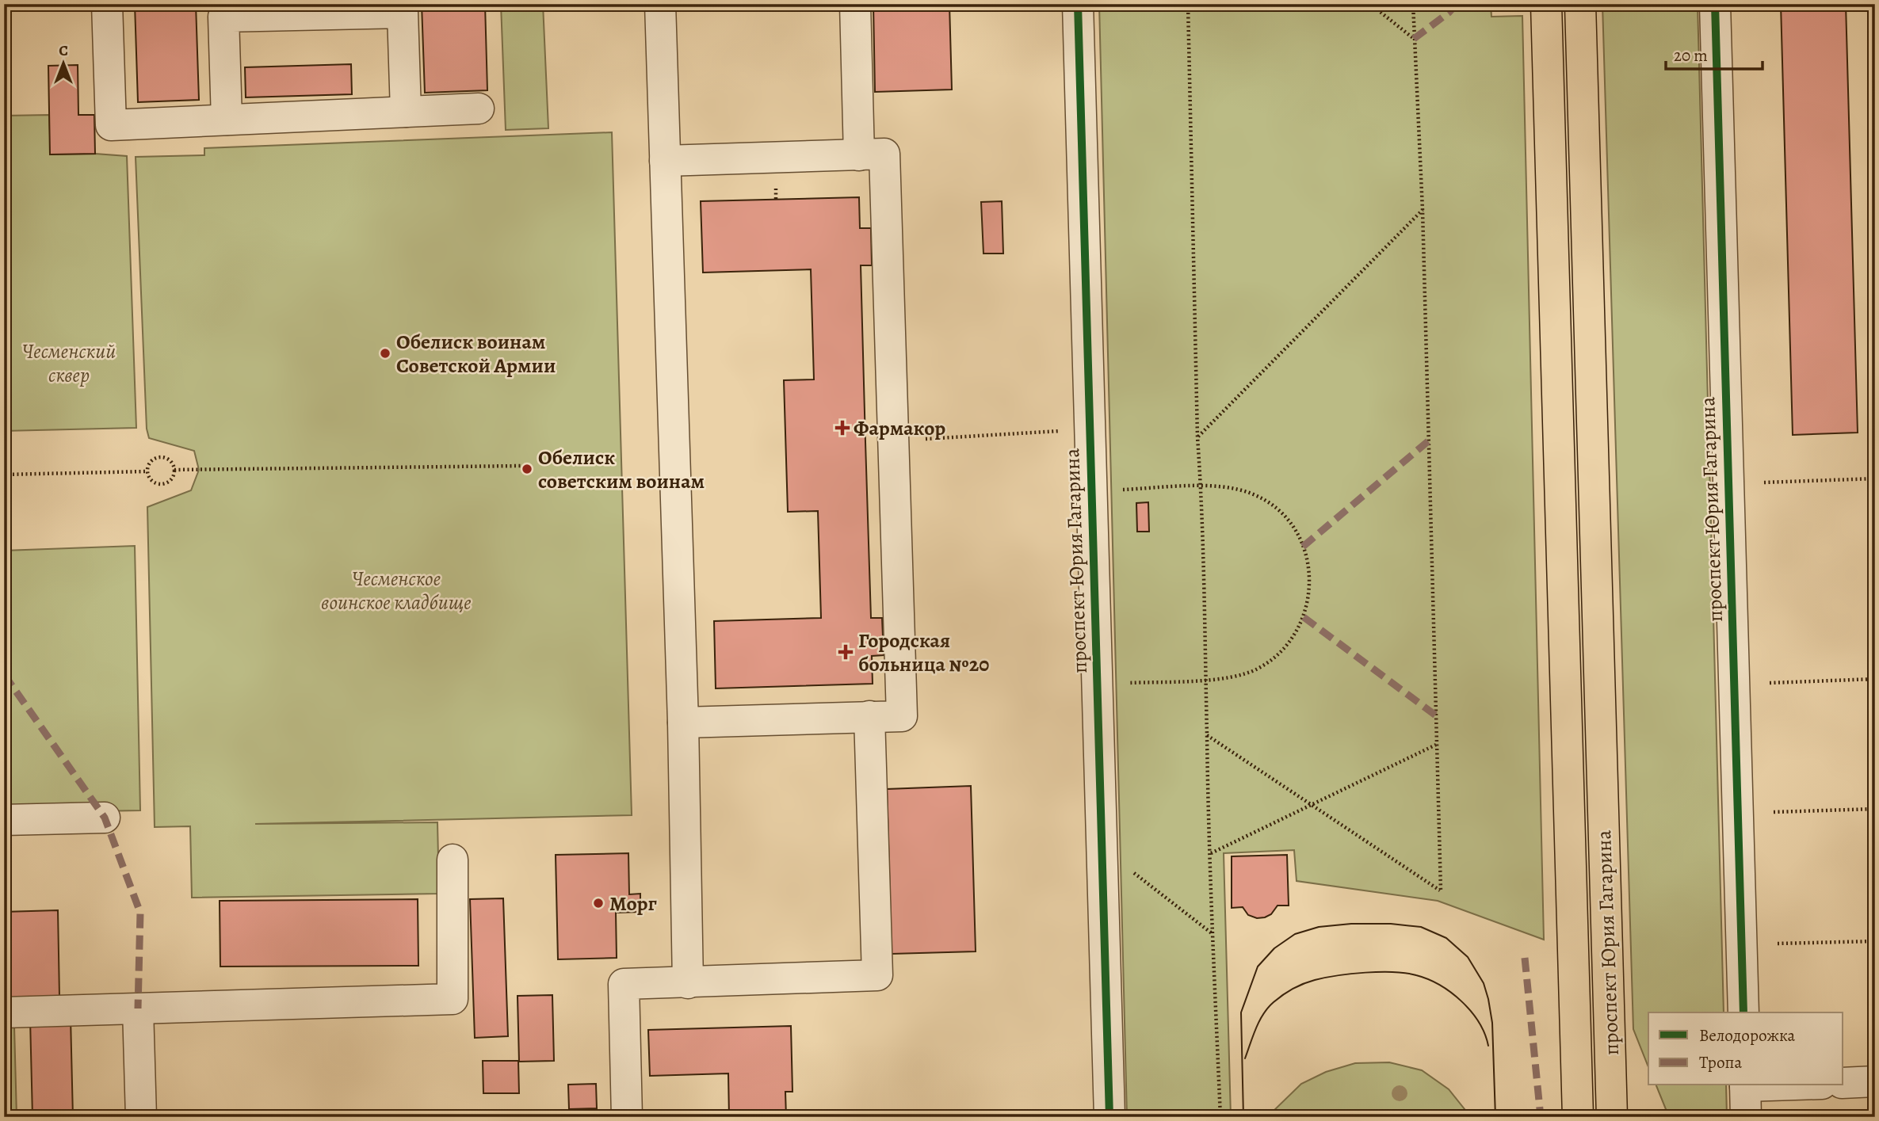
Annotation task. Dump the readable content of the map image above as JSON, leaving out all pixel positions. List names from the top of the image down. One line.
{"streets":{"main road":["проспект Юрия Гагарина"]},"parks":["Чесменский сквер","Чесменское воинское кладбище"],"places":{"other":["Обелиск воинам Советской Армии","Обелиск советским воинам","Морг"],"health":["Фармакор","Городская больница №20"]},"legend":["Велодорожка","Тропа"],"scale_bar":"20 m","north":"top"}
